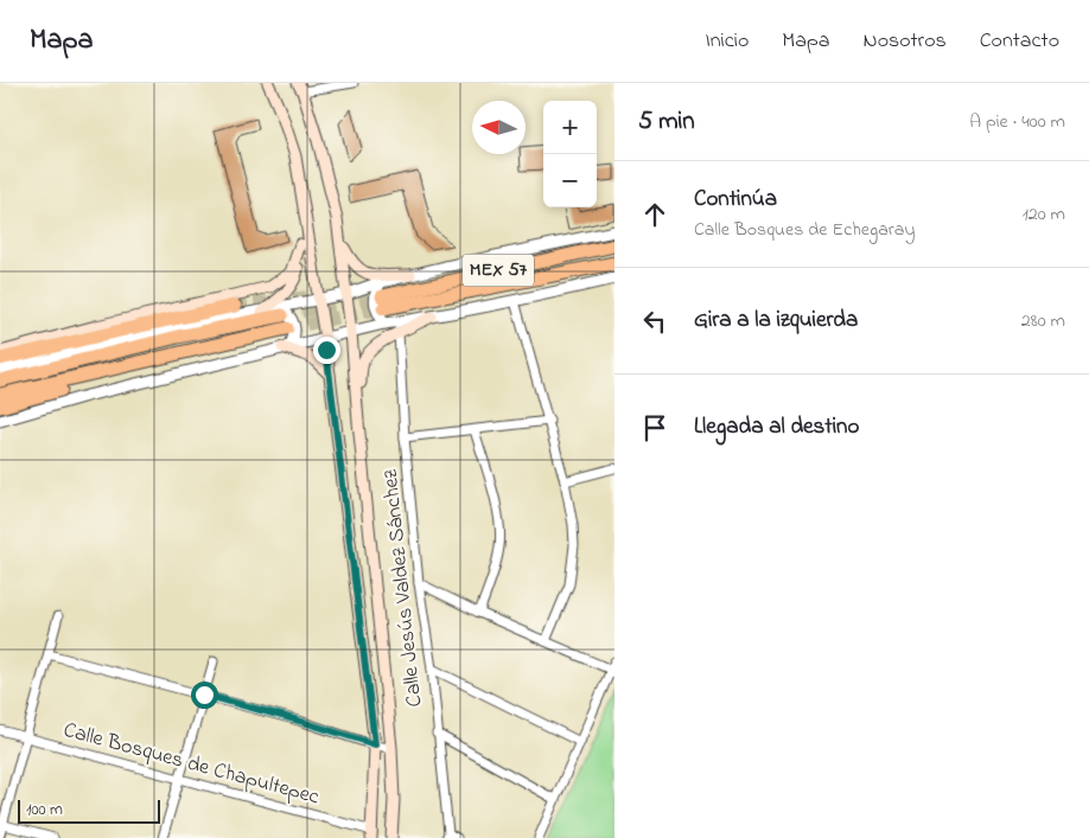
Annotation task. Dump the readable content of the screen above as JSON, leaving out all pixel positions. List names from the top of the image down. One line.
{"streets":{"highway":["MEX 57"],"street":["Calle Jesús Valdez Sánchez","Calle Bosques de Chapultepec"]},"scale_bar":"100 m","north":"left","page":{"header":"Mapa","nav":["Inicio","Mapa","Nosotros","Contacto"],"heading":["5 min","A pie · 400 m"],"map_buttons":["+","−"],"list":[["Continúa","Calle Bosques de Echegaray","120 m"],["Gira a la izquierda","280 m"],"Llegada al destino"],"scale":"100 m"}}
